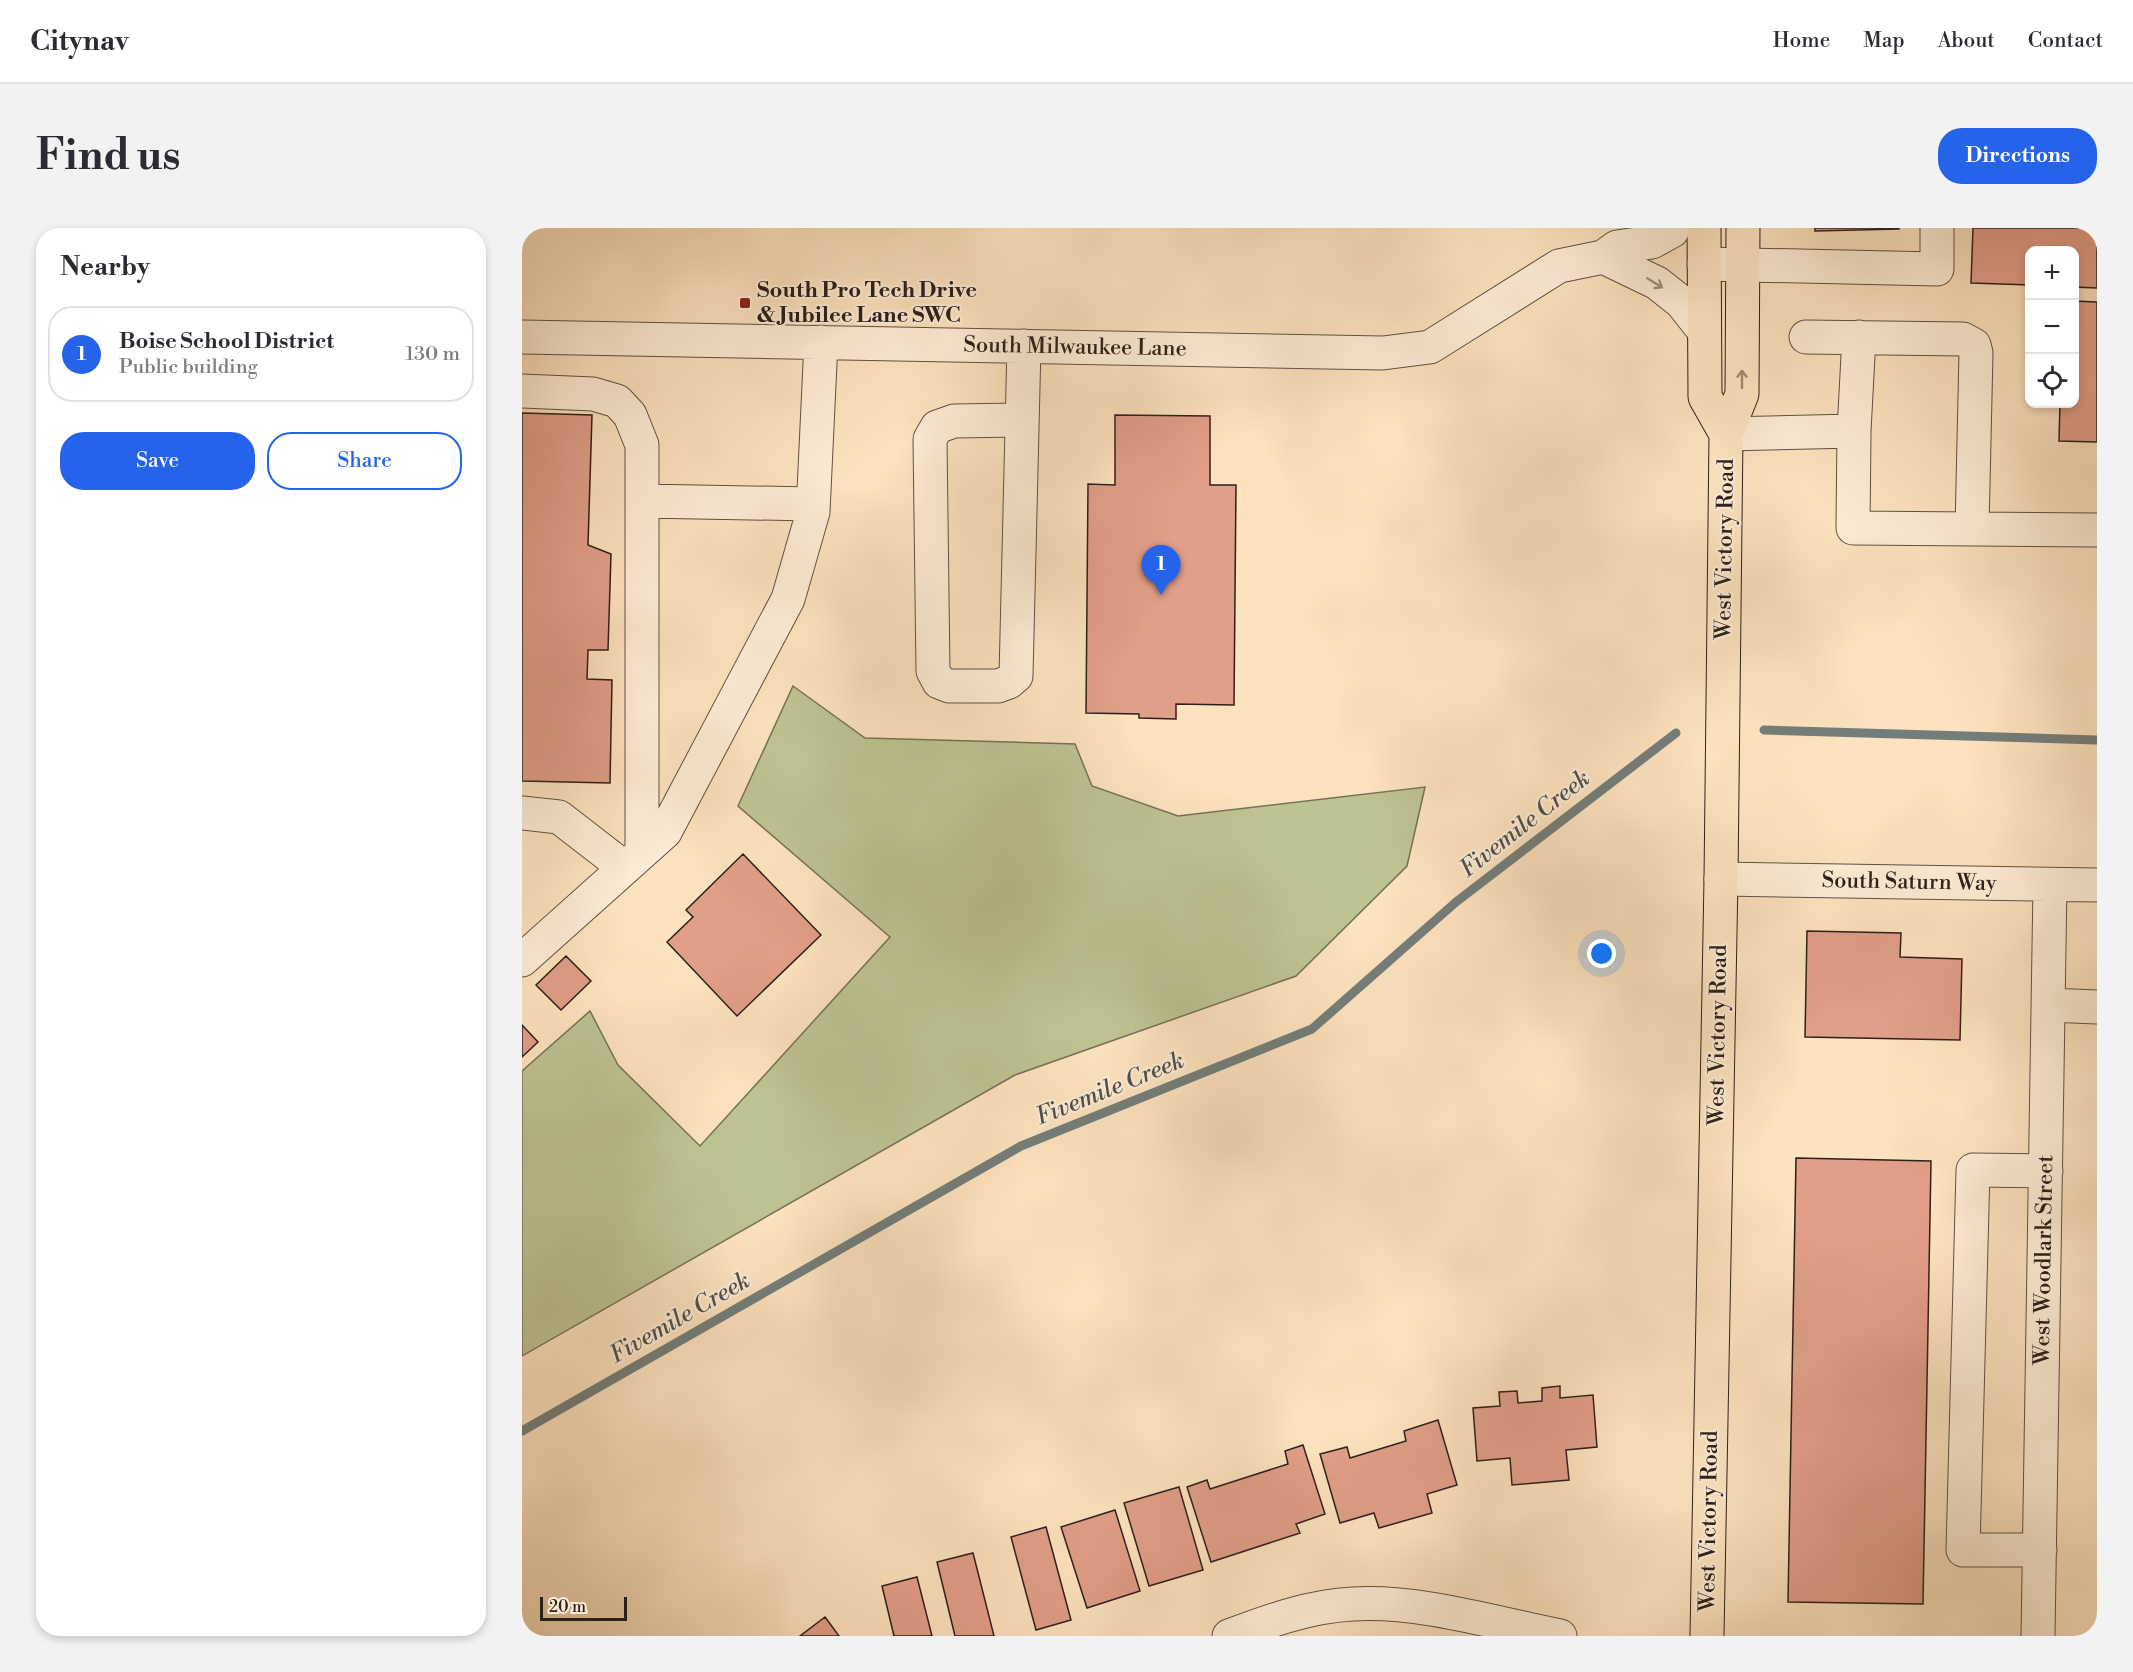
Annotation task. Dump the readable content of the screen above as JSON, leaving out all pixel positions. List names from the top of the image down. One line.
{"streets":{"main road":["West Victory Road"],"street":["South Milwaukee Lane","South Saturn Way","West Woodlark Street"]},"crossings":[["West Victory Road","South Saturn Way"],["South Saturn Way","West Woodlark Street"]],"water":["Fivemile Creek"],"places":{"transit":["South Pro Tech Drive & Jubilee Lane SWC"]},"scale_bar":"20 m","page":{"header":"Citynav","nav":["Home","Map","About","Contact"],"buttons":["Directions",["Save","Share"]],"title":"Find us","heading":"Nearby","map_buttons":["+","−"],"list":[{"mark":"1","name":"Boise School District","note":"Public building","value":"130 m"}],"pins":"1","scale":"20 m"}}
